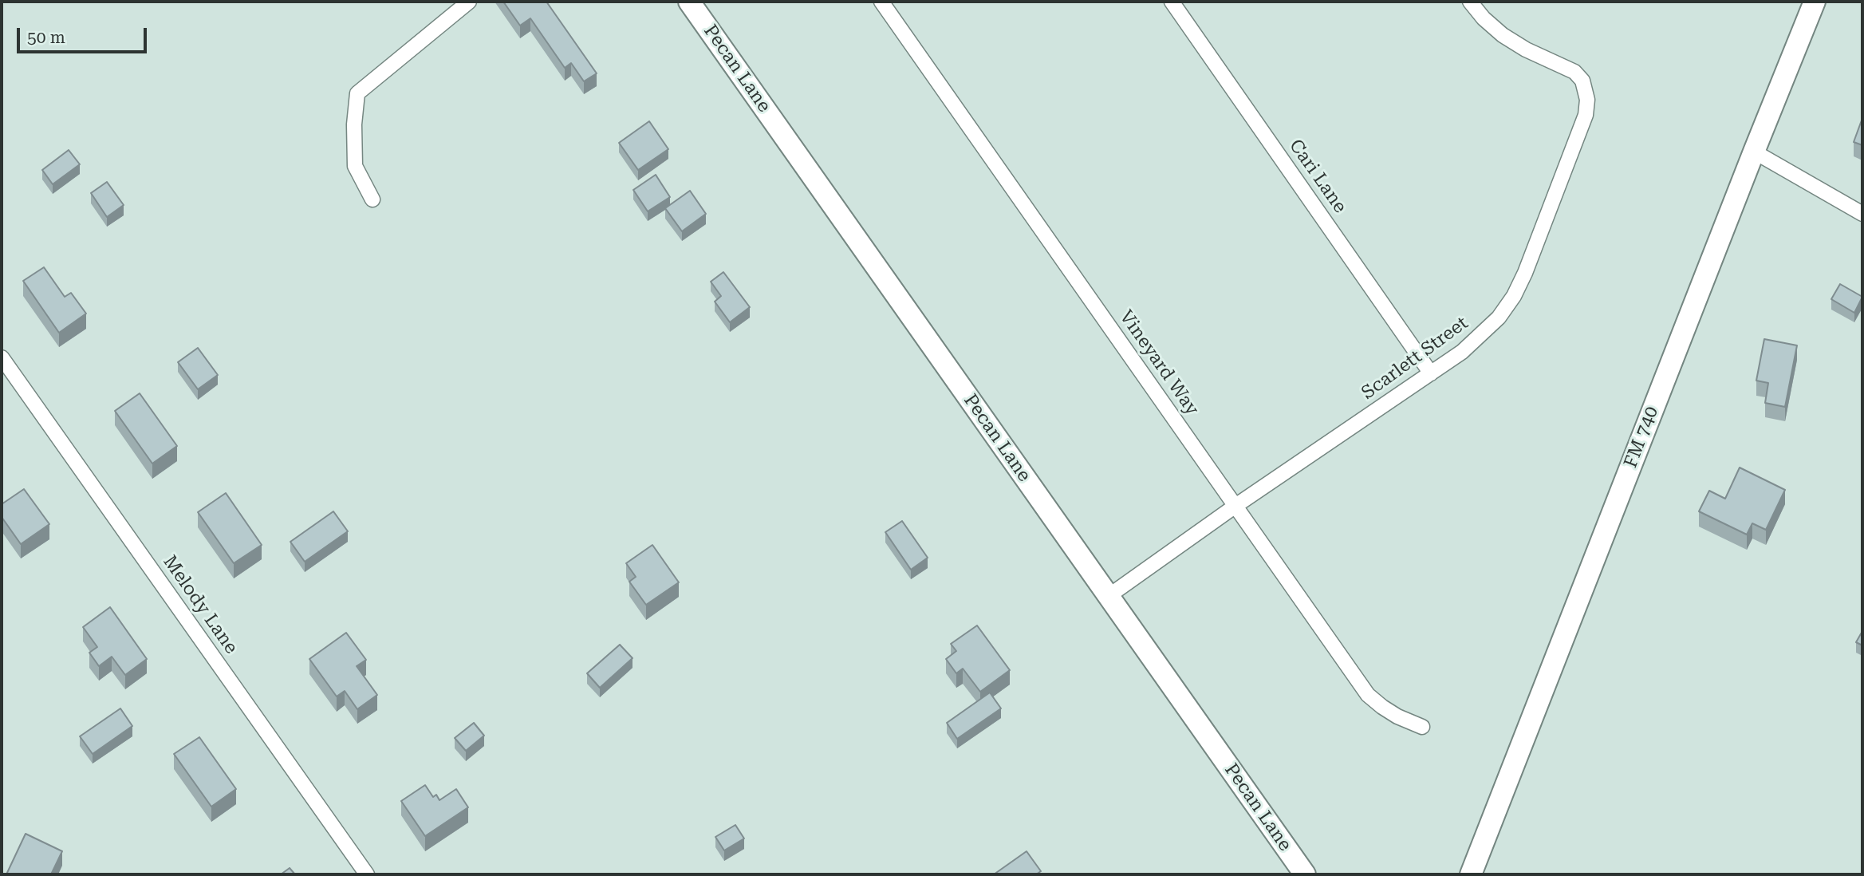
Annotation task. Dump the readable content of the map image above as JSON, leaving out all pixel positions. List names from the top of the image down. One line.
{"streets":{"street":["Pecan Lane","Cari Lane","Scarlett Street","Vineyard Way","FM 740","Melody Lane"]},"crossings":[["Pecan Lane","Scarlett Street"],["Cari Lane","Scarlett Street"],["Scarlett Street","Vineyard Way"]],"scale_bar":"50 m"}
